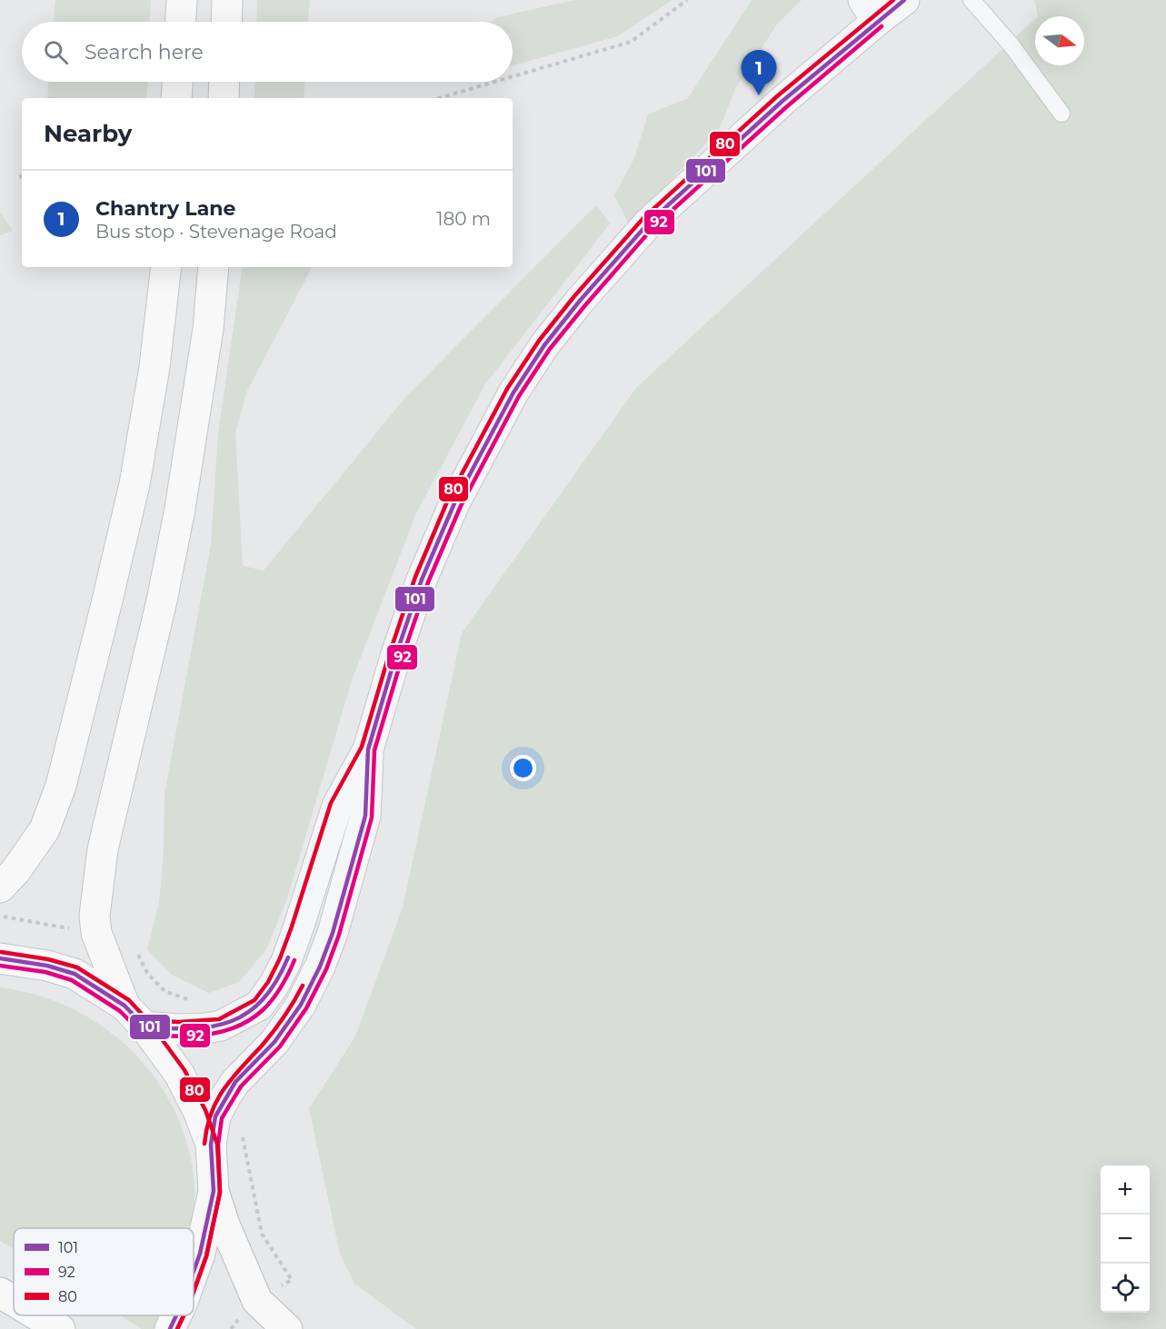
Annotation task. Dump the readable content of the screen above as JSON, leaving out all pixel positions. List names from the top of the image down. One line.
{"lines":["transit line 101","transit line 80","transit line 92"],"legend":["101","92","80"],"north":"right","page":{"search":"Search here","pins":"1","heading":"Nearby","list":[{"mark":"1","name":"Chantry Lane","note":"Bus stop · Stevenage Road","value":"180 m"}],"map_buttons":["+","−"]}}
